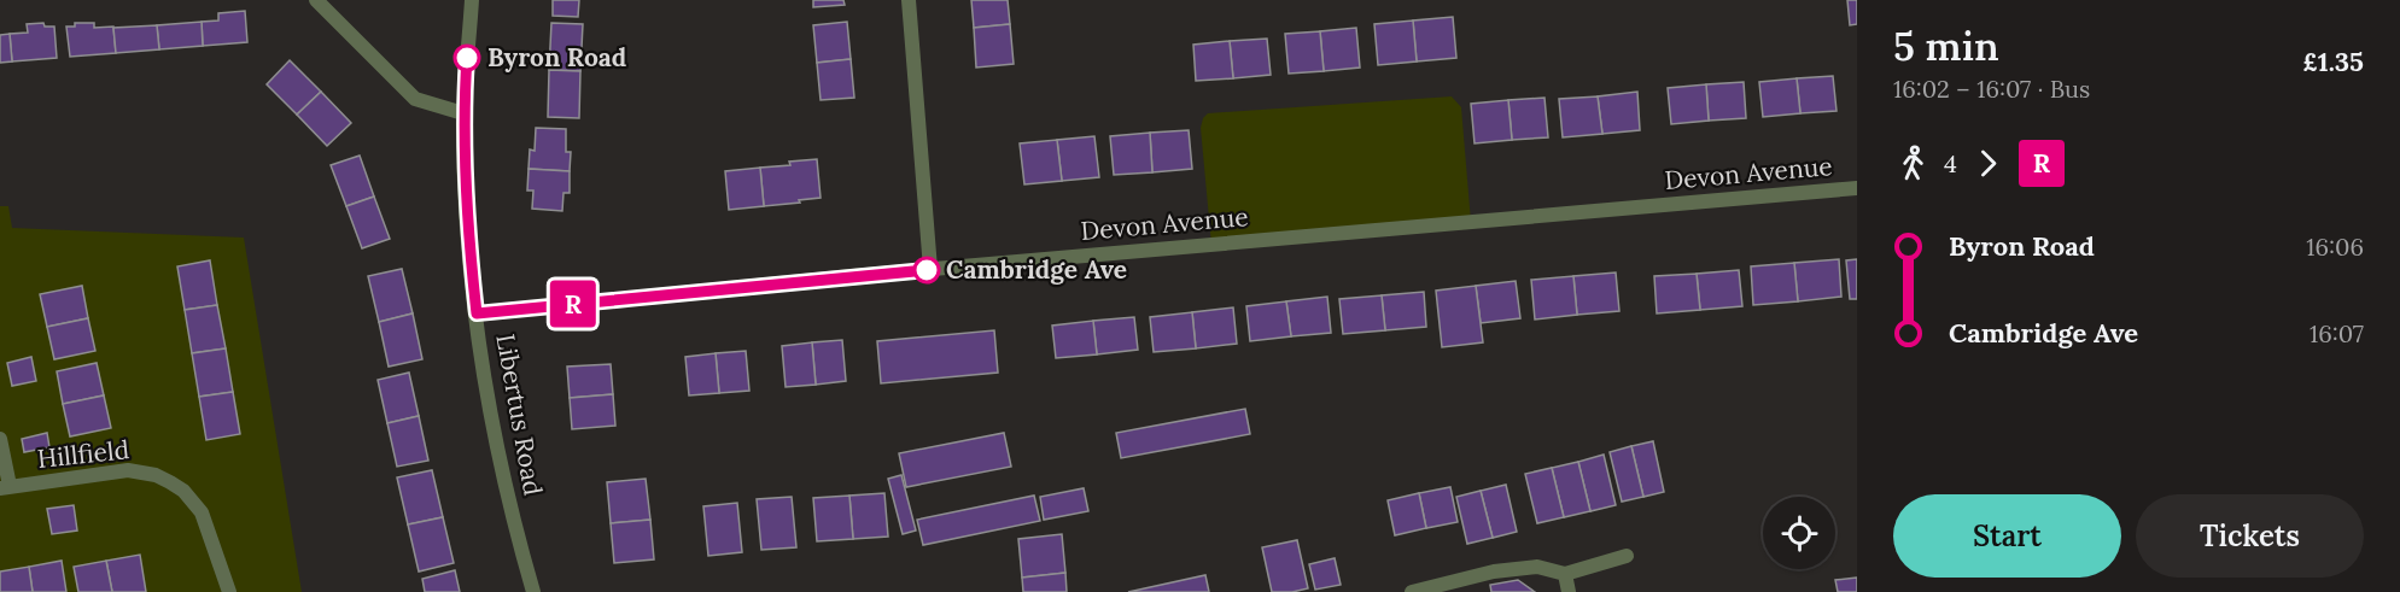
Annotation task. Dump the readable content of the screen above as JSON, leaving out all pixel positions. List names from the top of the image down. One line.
{"streets":{"street":["Devon Avenue","Libertus Road","Hillfield"]},"crossings":[["Devon Avenue","Libertus Road"]],"places":["Byron Road","Cambridge Ave"],"lines":["bus line R"],"page":{"on_map":"R","heading":["5 min","16:02 – 16:07 · Bus","£1.35"],"legs":["4","R"],"list":[{"name":"Byron Road","value":"16:06"},{"name":"Cambridge Ave","value":"16:07"}],"buttons":["Start","Tickets"]}}
